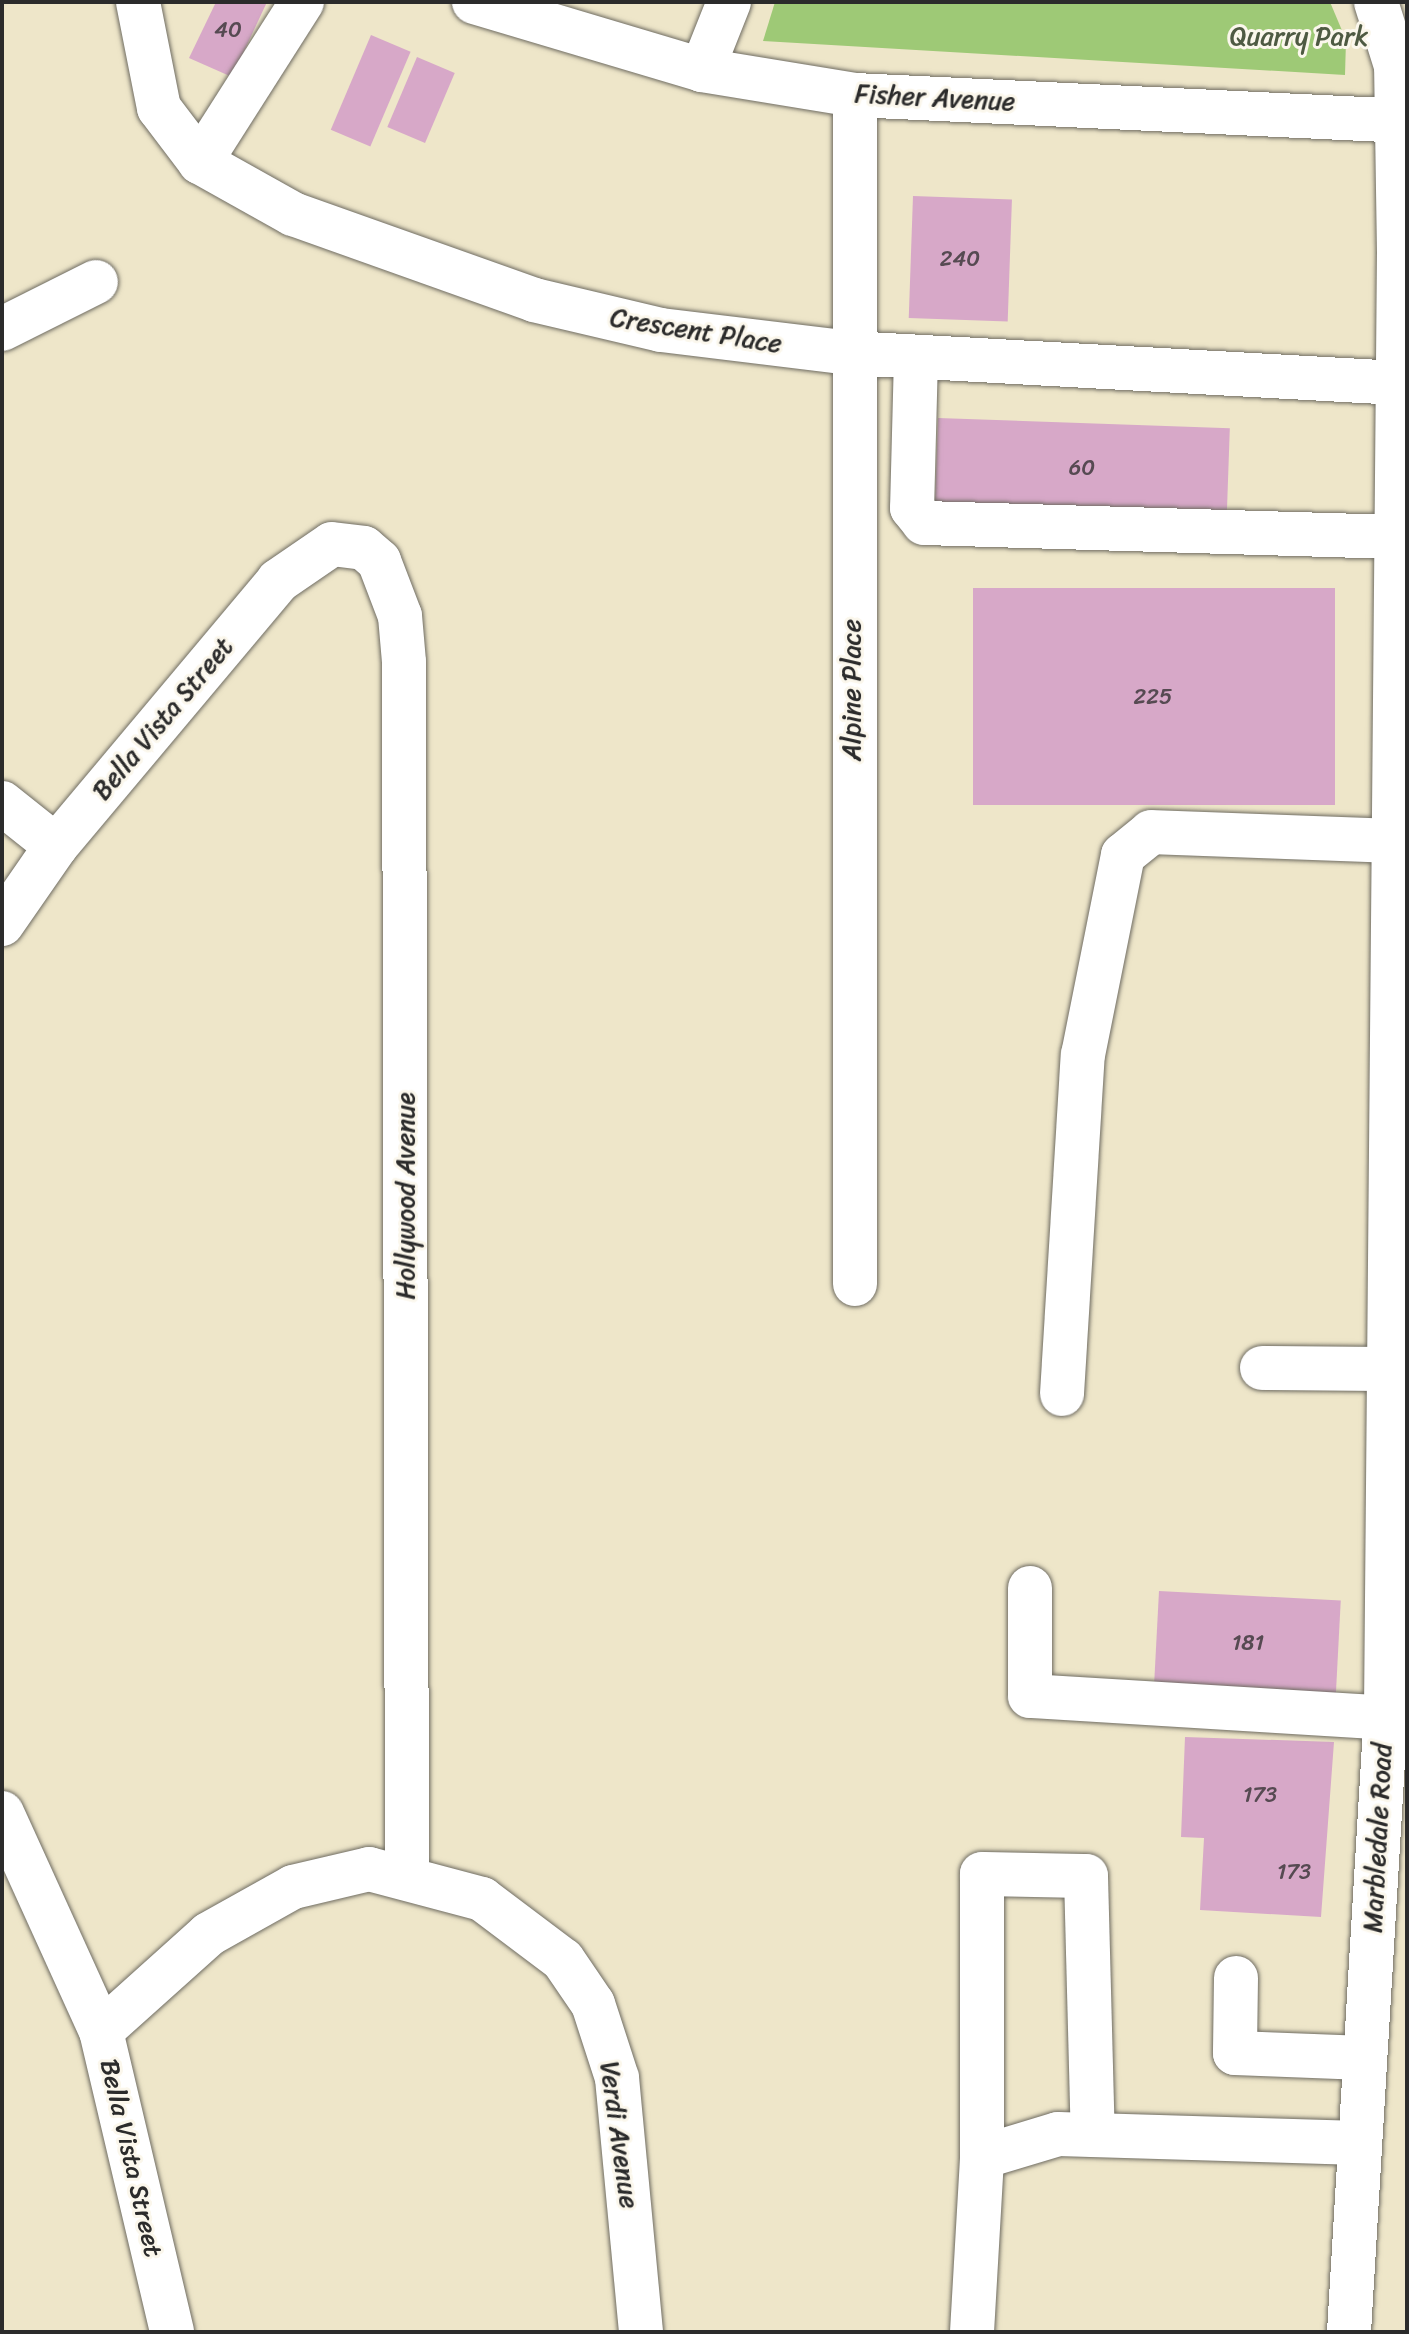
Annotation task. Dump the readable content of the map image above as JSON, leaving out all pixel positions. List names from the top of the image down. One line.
{"streets":{"street":["Fisher Avenue","Crescent Place","Alpine Place","Bella Vista Street","Hollywood Avenue","Marbledale Road","Verdi Avenue"]},"crossings":[["Fisher Avenue","Alpine Place"],["Fisher Avenue","Marbledale Road"],["Crescent Place","Alpine Place"],["Crescent Place","Marbledale Road"],["Bella Vista Street","Hollywood Avenue"],["Bella Vista Street","Verdi Avenue"],["Hollywood Avenue","Verdi Avenue"]],"parks":["Quarry Park"],"house_numbers":["40","240","60","225","181","173","173"]}
